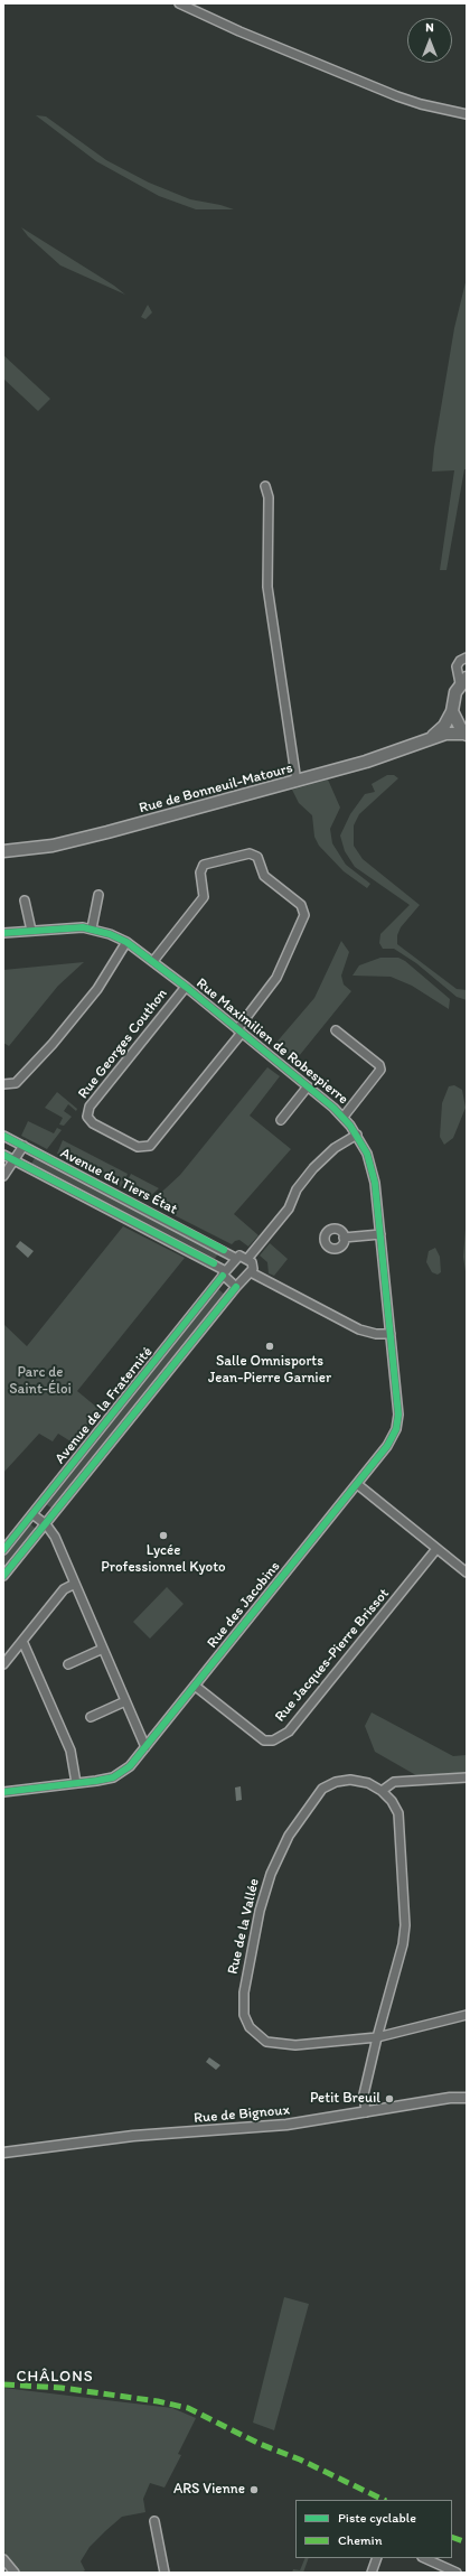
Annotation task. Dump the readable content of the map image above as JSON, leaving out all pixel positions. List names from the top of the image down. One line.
{"streets":{"main road":["Rue de Bonneuil-Matours"],"street":["Rue Maximilien de Robespierre","Rue Georges Couthon","Avenue du Tiers État","Avenue de la Fraternité","Rue des Jacobins","Rue Jacques-Pierre Brissot","Rue de la Vallée","Rue de Bignoux"]},"crossings":[["Rue Maximilien de Robespierre","Rue Georges Couthon"],["Rue Maximilien de Robespierre","Rue des Jacobins"],["Avenue du Tiers État","Avenue de la Fraternité"],["Rue des Jacobins","Rue Jacques-Pierre Brissot"]],"districts":["CHÂLONS"],"parks":["Parc de Saint-Éloi"],"places":["Salle Omnisports Jean-Pierre Garnier","Lycée Professionnel Kyoto","Petit Breuil","ARS Vienne"],"legend":["Piste cyclable","Chemin"],"north":"top"}
